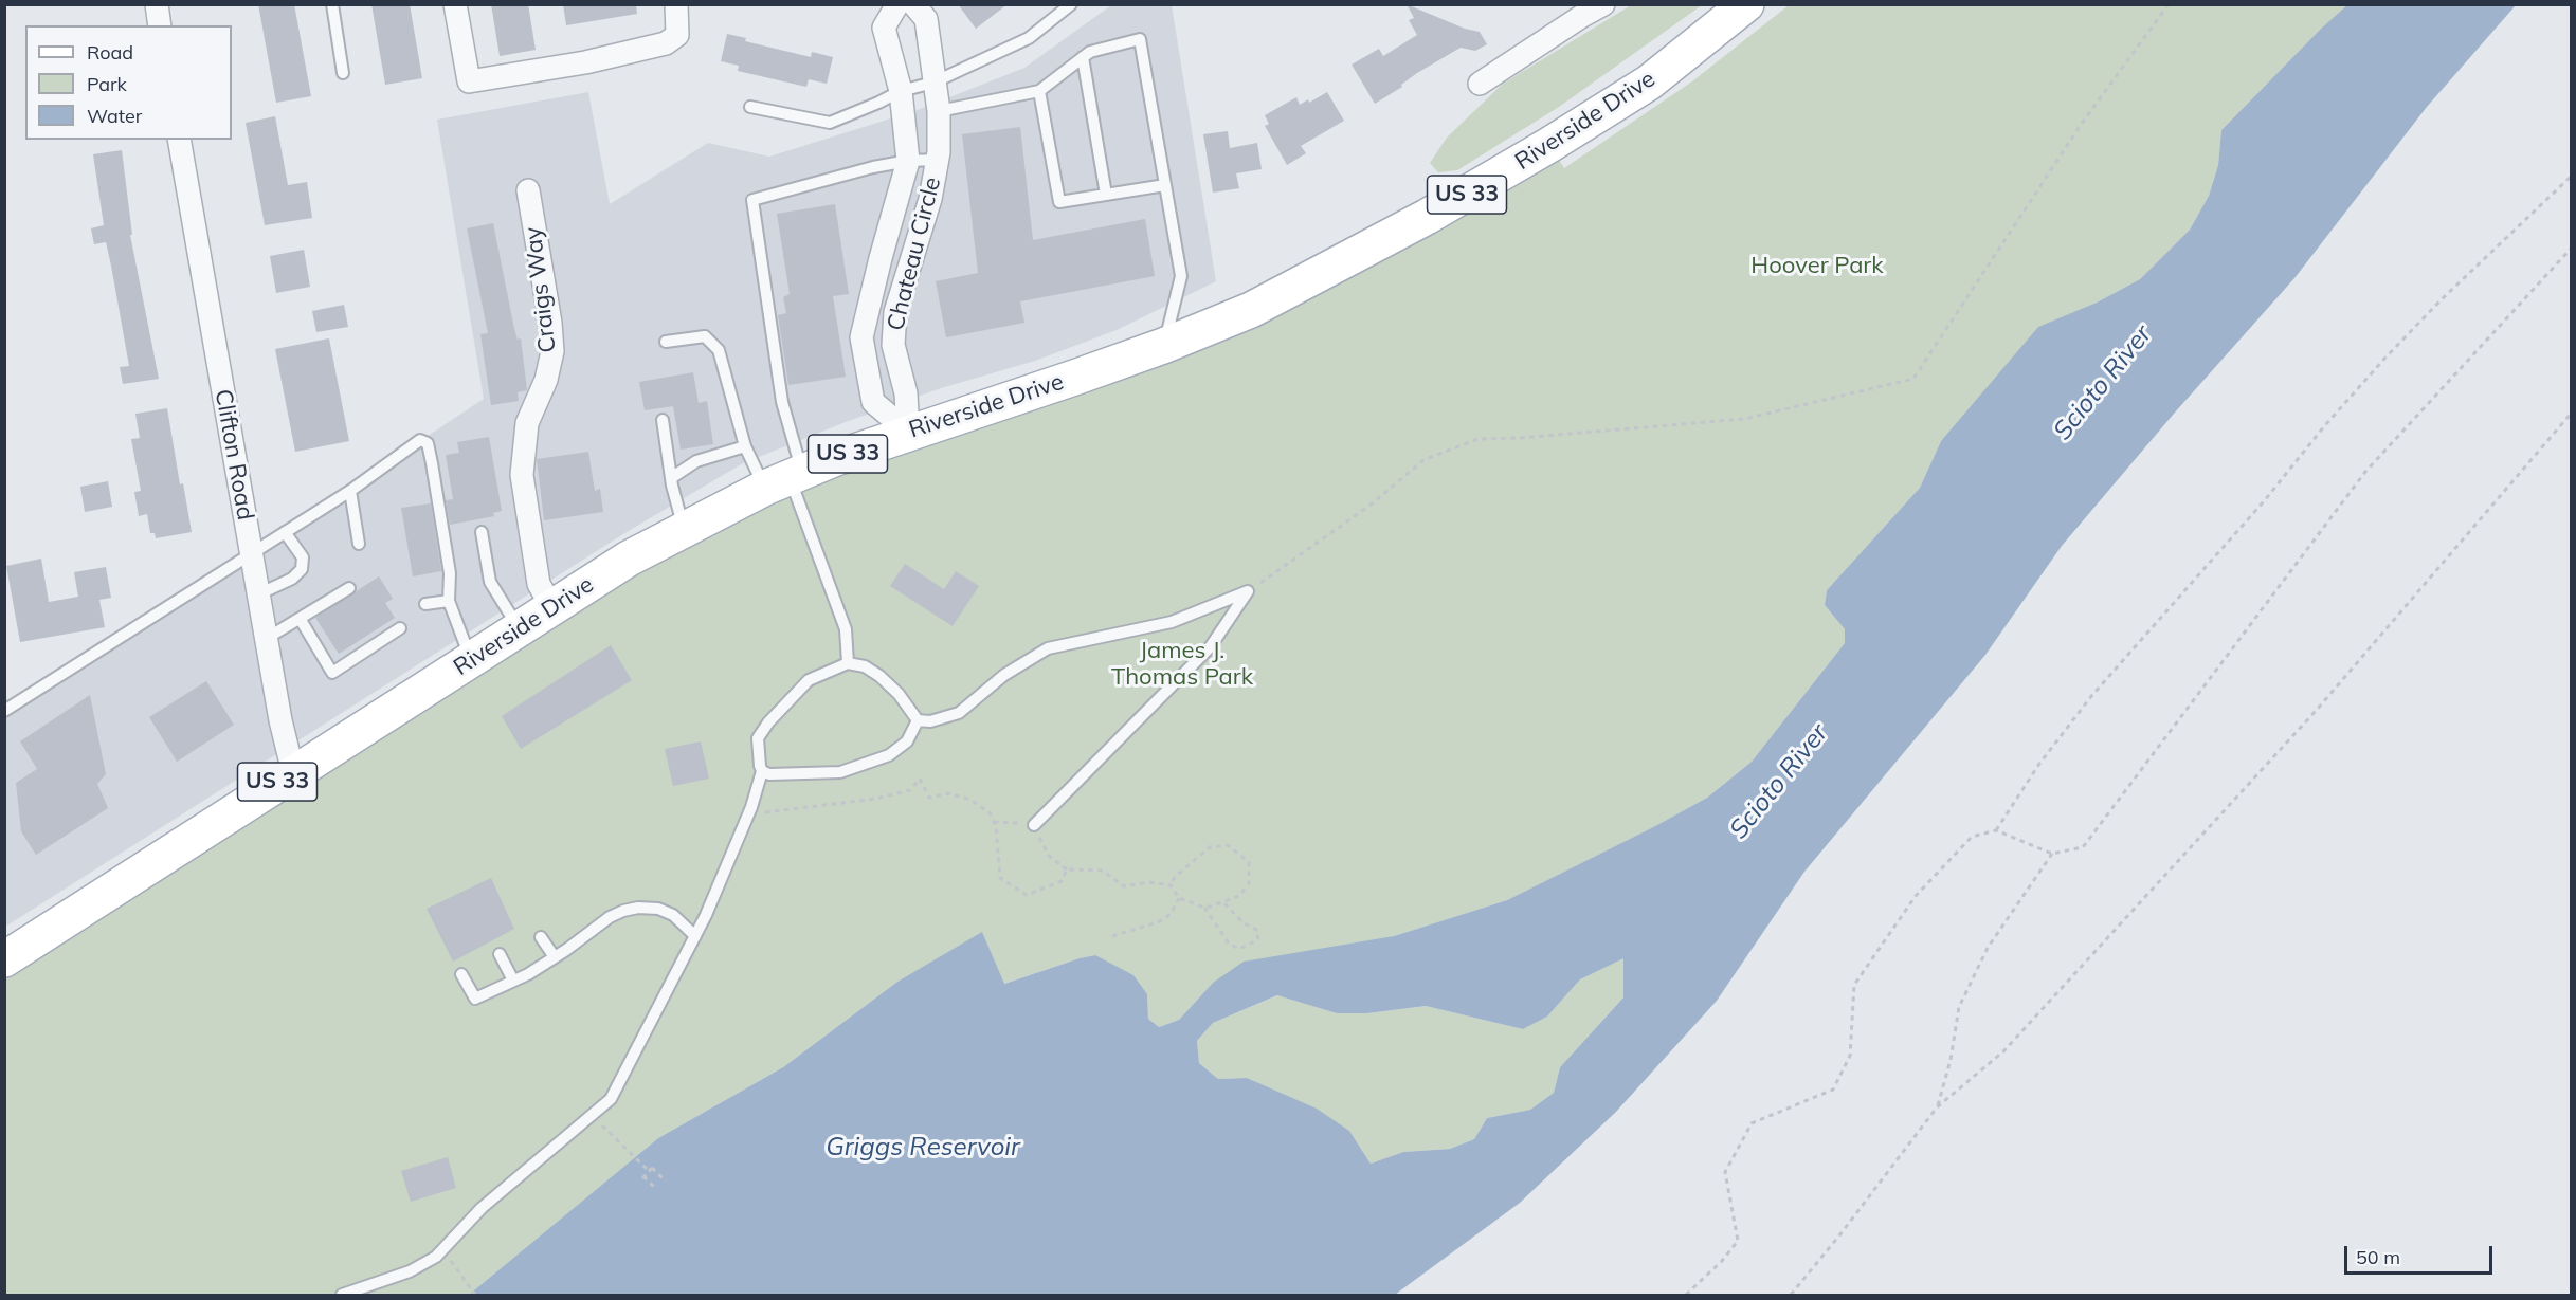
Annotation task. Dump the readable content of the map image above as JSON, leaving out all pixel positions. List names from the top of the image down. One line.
{"streets":{"main road":["Riverside Drive","US 33"],"street":["Chateau Circle","Craigs Way","Clifton Road"]},"crossings":[["Riverside Drive","Chateau Circle"],["Riverside Drive","Craigs Way"],["Riverside Drive","Clifton Road"]],"water":["Scioto River","Griggs Reservoir"],"parks":["Hoover Park","James J. Thomas Park"],"legend":["Road","Park","Water"],"scale_bar":"50 m"}
